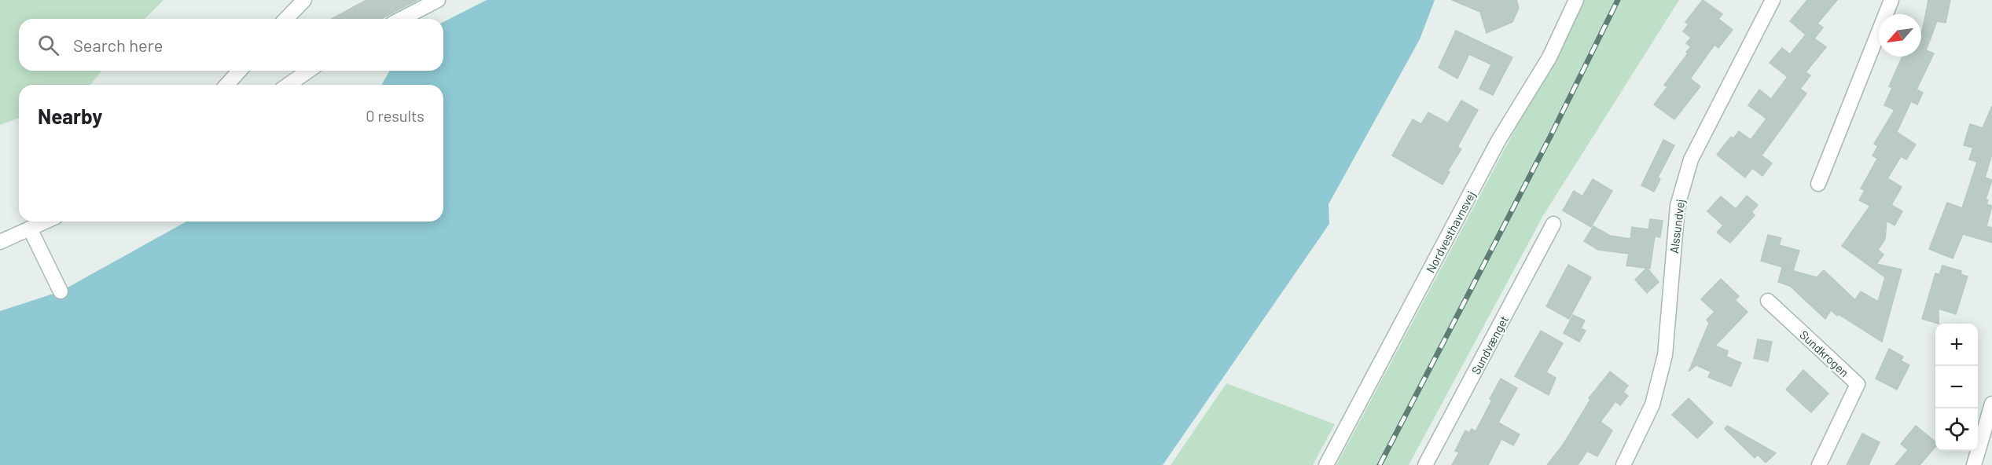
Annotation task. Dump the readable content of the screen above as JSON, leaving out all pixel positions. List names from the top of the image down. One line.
{"streets":{"street":["Alssundvej","Nordvesthavnsvej","Sundvænget","Sundkrogen"]},"north":"bottom left","page":{"search":"Search here","heading":["Nearby","0 results"],"map_buttons":["+","−"]}}
